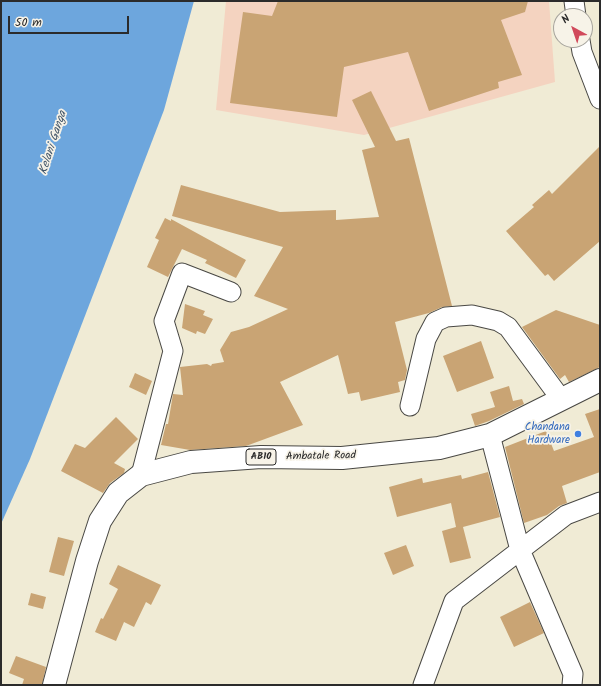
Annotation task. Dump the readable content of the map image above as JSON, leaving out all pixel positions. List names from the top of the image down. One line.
{"streets":{"main road":["AB10","Ambatale Road"]},"water":["Kelani Ganga"],"places":["Chandana Hardware"],"scale_bar":"50 m","north":"top left"}
